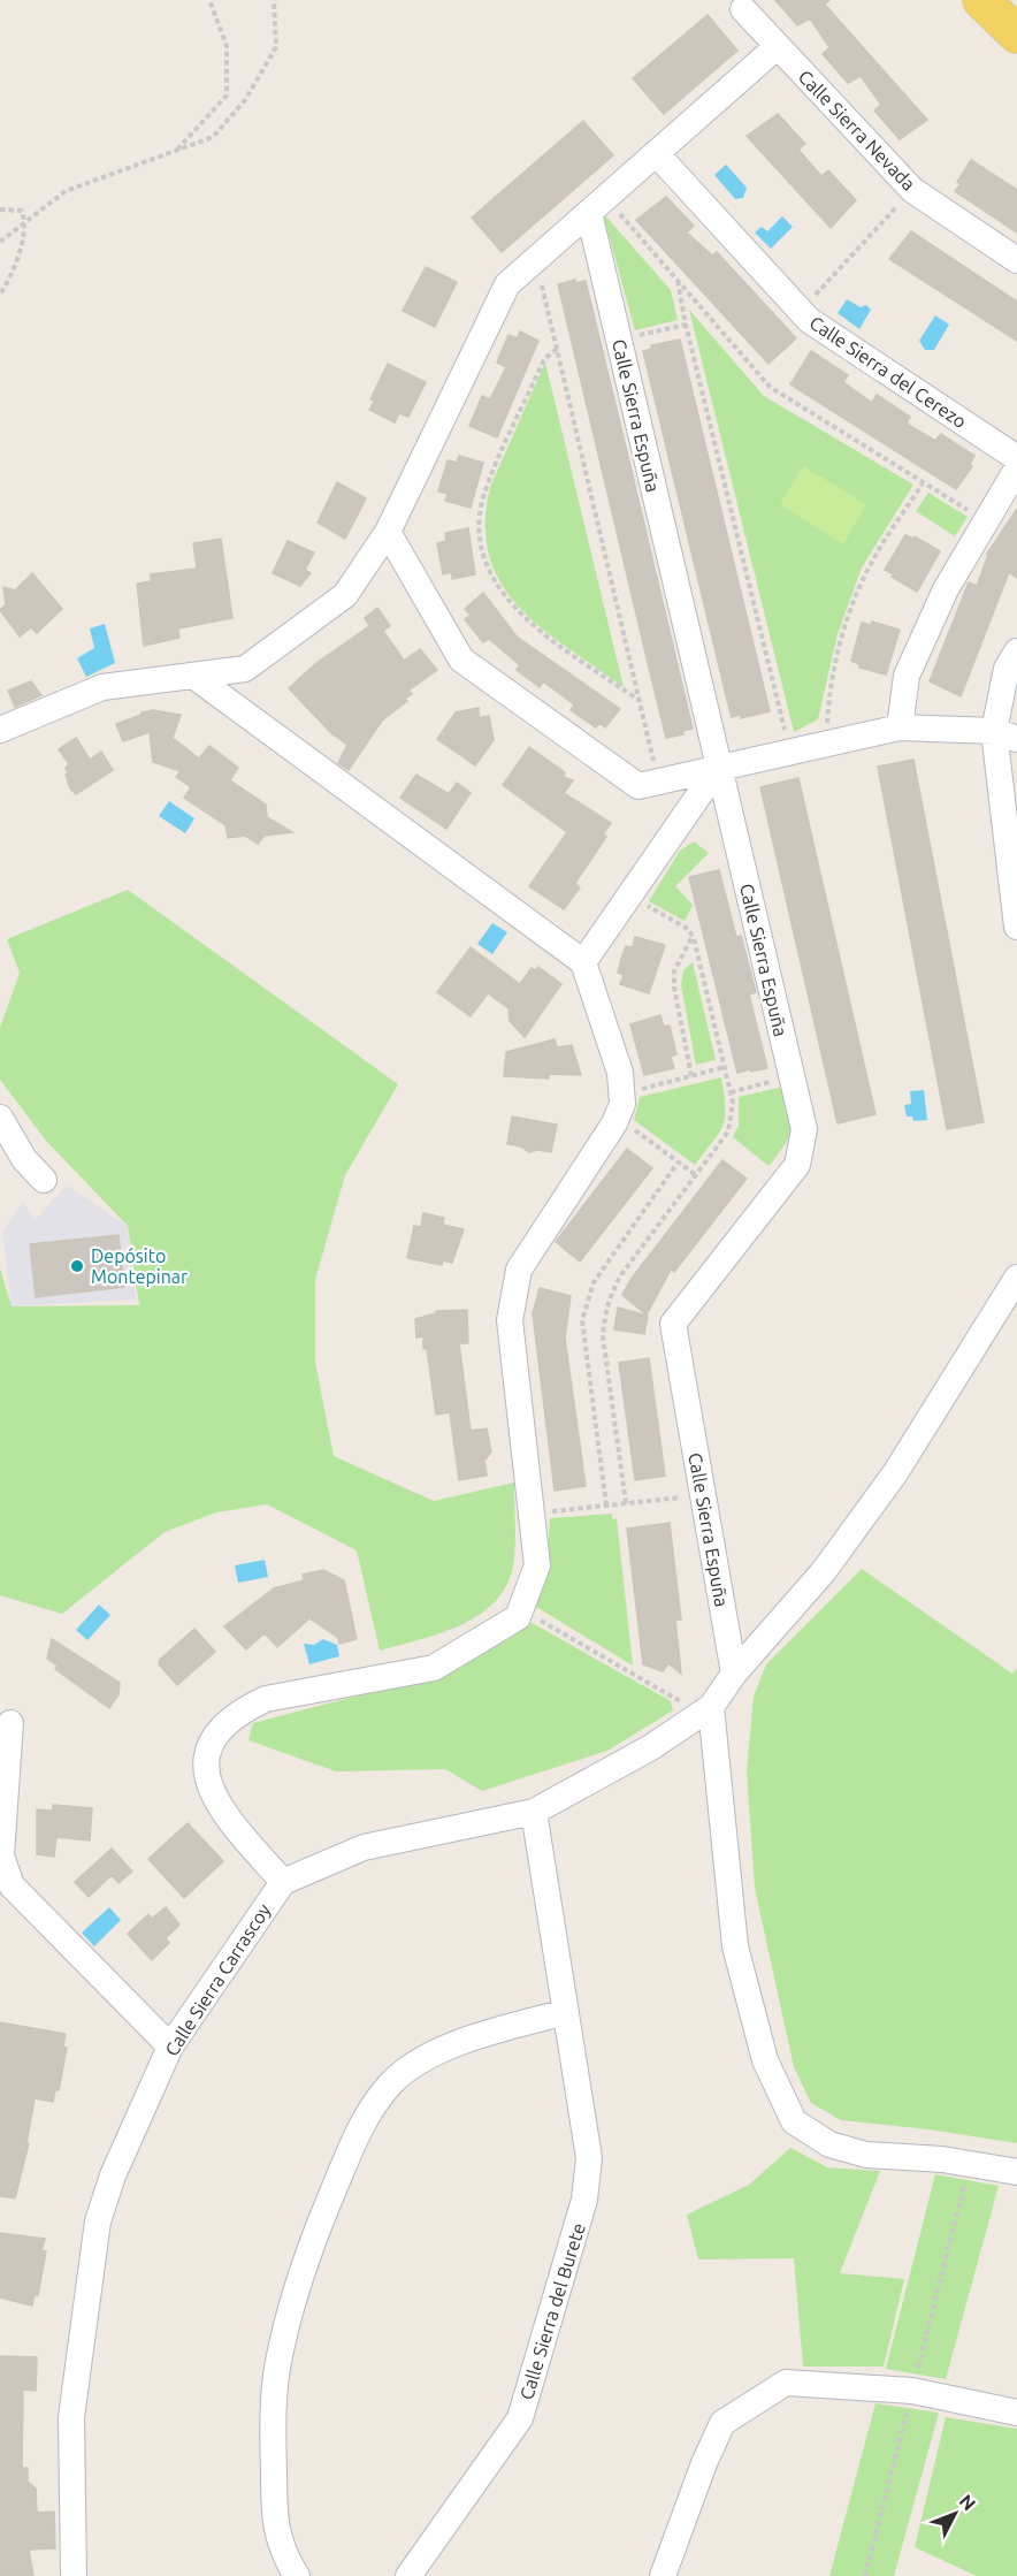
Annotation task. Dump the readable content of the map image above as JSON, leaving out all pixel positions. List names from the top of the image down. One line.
{"streets":{"street":["Calle Sierra Nevada","Calle Sierra del Cerezo","Calle Sierra Espuña","Calle Sierra Carrascoy","Calle Sierra del Burete"]},"places":["Depósito Montepinar"],"north":"top right"}
